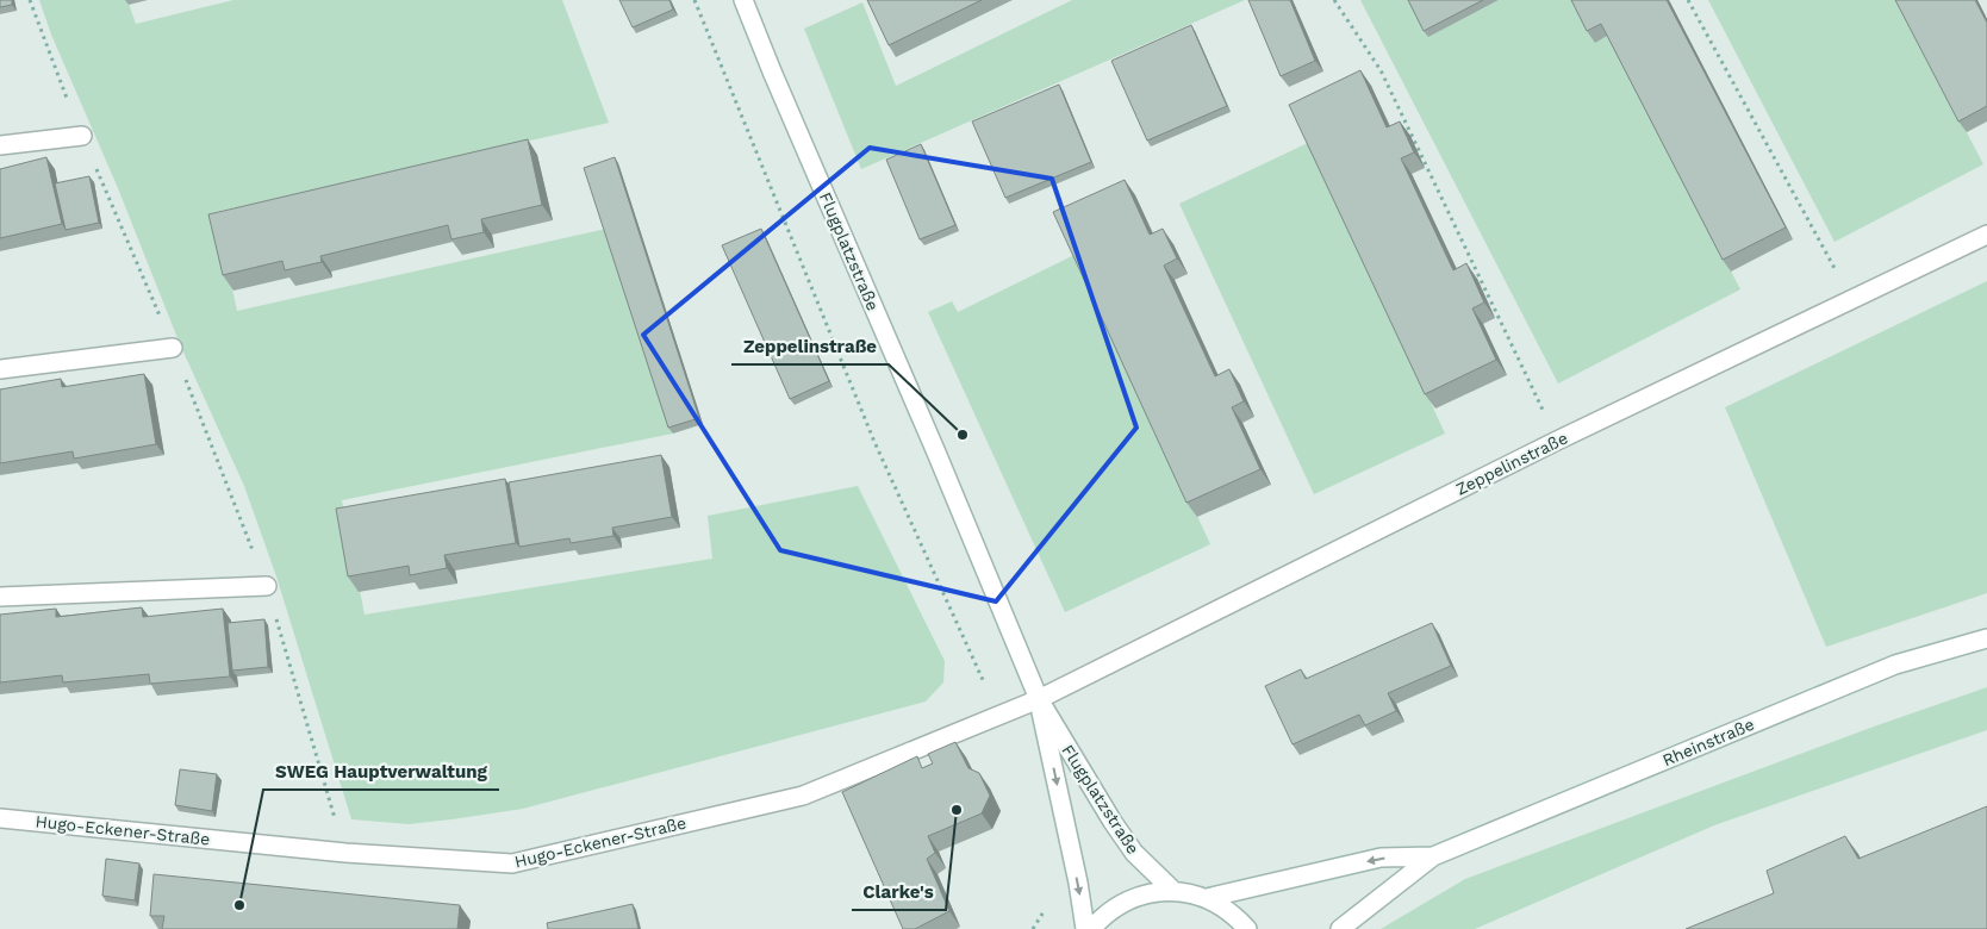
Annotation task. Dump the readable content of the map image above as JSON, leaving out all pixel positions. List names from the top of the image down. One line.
{"streets":{"street":["Flugplatzstraße","Zeppelinstraße","Rheinstraße","Hugo-Eckener-Straße"]},"crossings":[["Flugplatzstraße","Zeppelinstraße"],["Flugplatzstraße","Hugo-Eckener-Straße"],["Zeppelinstraße","Hugo-Eckener-Straße"]],"places":["Zeppelinstraße","Clarke's","SWEG Hauptverwaltung"]}
